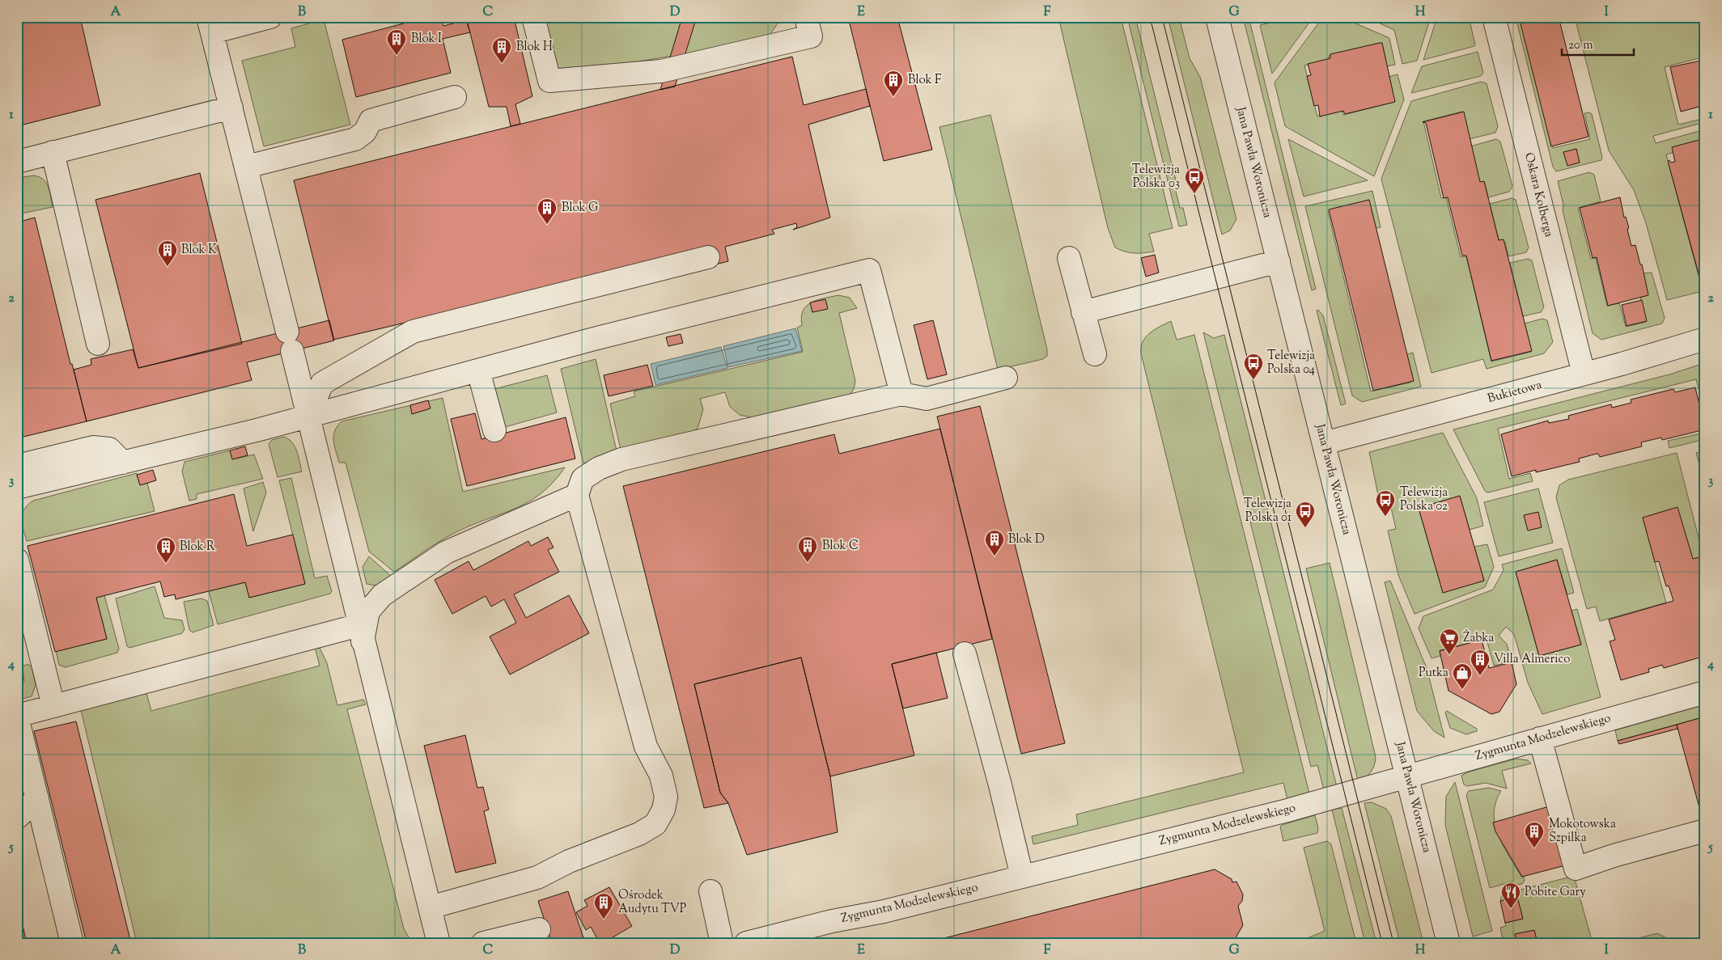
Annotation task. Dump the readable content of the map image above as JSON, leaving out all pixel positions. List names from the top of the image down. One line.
{"streets":{"street":["Jana Pawła Woronicza","Oskara Kolberga","Bukietowa","Zygmunta Modzelewskiego"]},"crossings":[["Jana Pawła Woronicza","Bukietowa"],["Jana Pawła Woronicza","Zygmunta Modzelewskiego"],["Oskara Kolberga","Bukietowa"]],"places":{"building":["Blok I","Blok H","Blok F","Blok G","Blok K","Blok D","Blok C","Blok R","Villa Almerico","Mokotowska Szpilka","Ośrodek Audytu TVP"],"bus stop":["Telewizja Polska 03","Telewizja Polska 04","Telewizja Polska 02","Telewizja Polska 01"],"supermarket":["Żabka"],"shop":["Putka"],"restaurant":["Pobite Gary"]},"scale_bar":"20 m","grid":{"columns":["A","B","C","D","E","F","G","H","I"],"rows":["1","2","3","4","5"]}}
